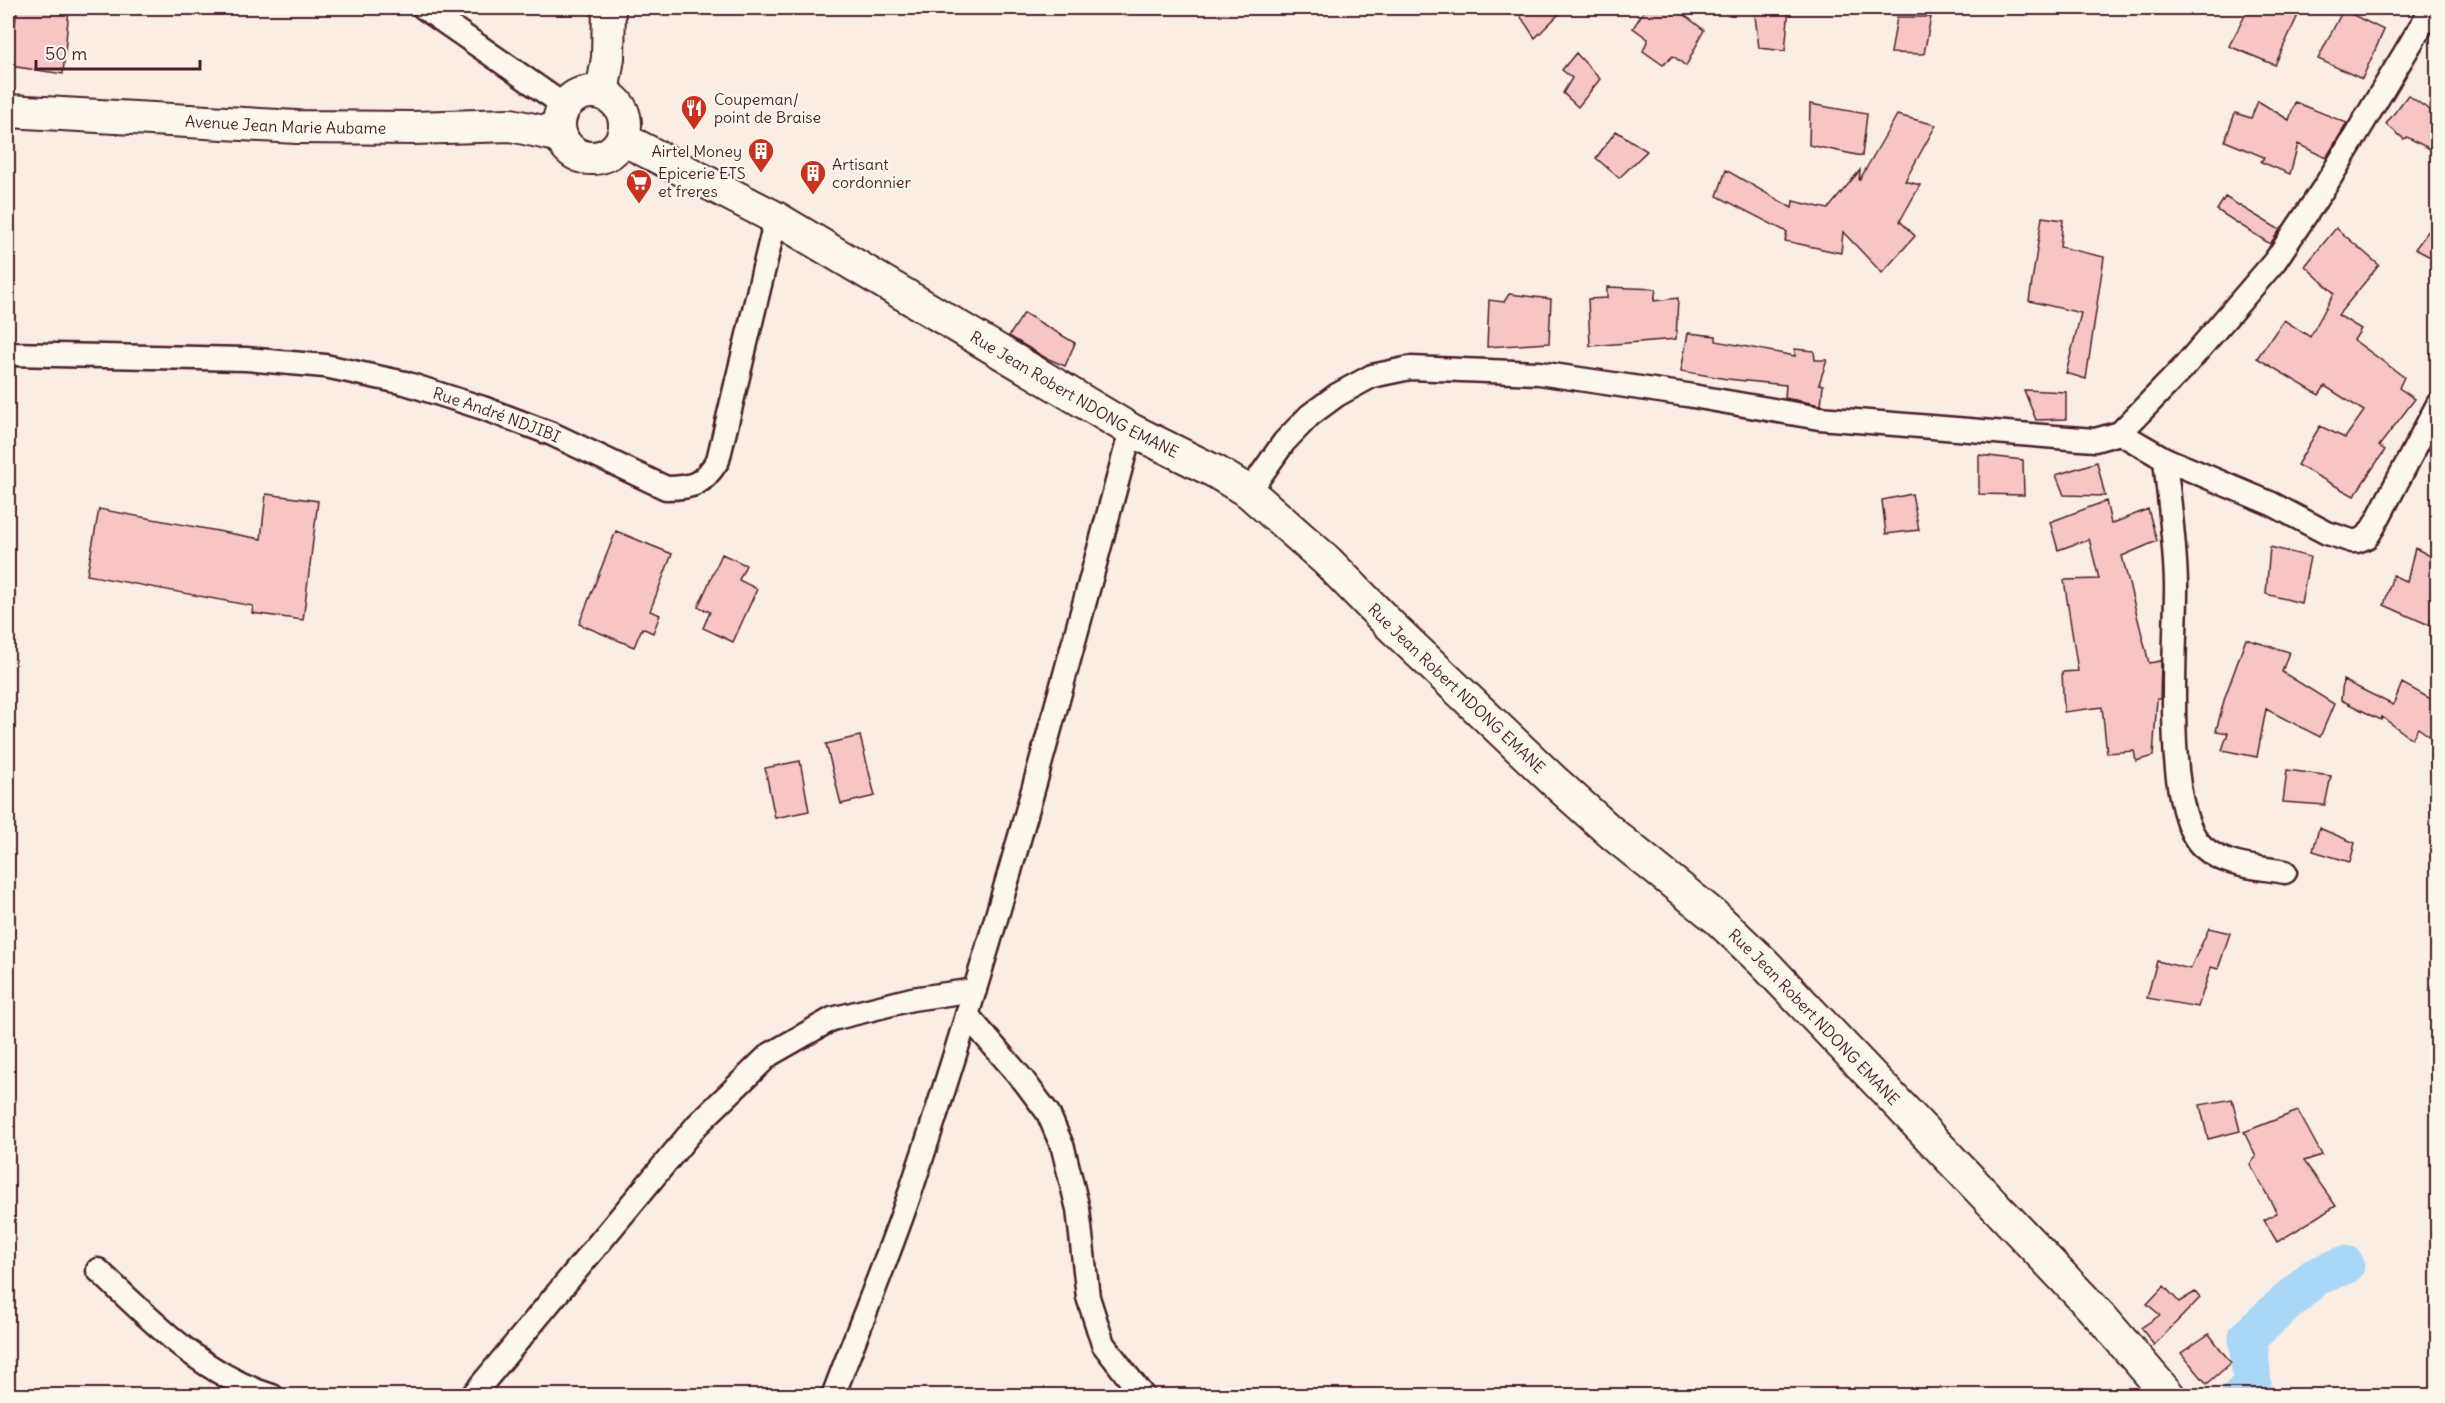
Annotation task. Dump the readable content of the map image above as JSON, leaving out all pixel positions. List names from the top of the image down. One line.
{"streets":{"street":["Avenue Jean Marie Aubame","Rue Jean Robert NDONG EMANE","Rue André NDJIBI"]},"crossings":[["Avenue Jean Marie Aubame","Rue Jean Robert NDONG EMANE"],["Rue Jean Robert NDONG EMANE","Rue André NDJIBI"]],"places":{"restaurant":["Coupeman/ point de Braise"],"building":["Airtel Money","Artisant cordonnier"],"supermarket":["Epicerie ETS et freres"]},"scale_bar":"50 m"}
